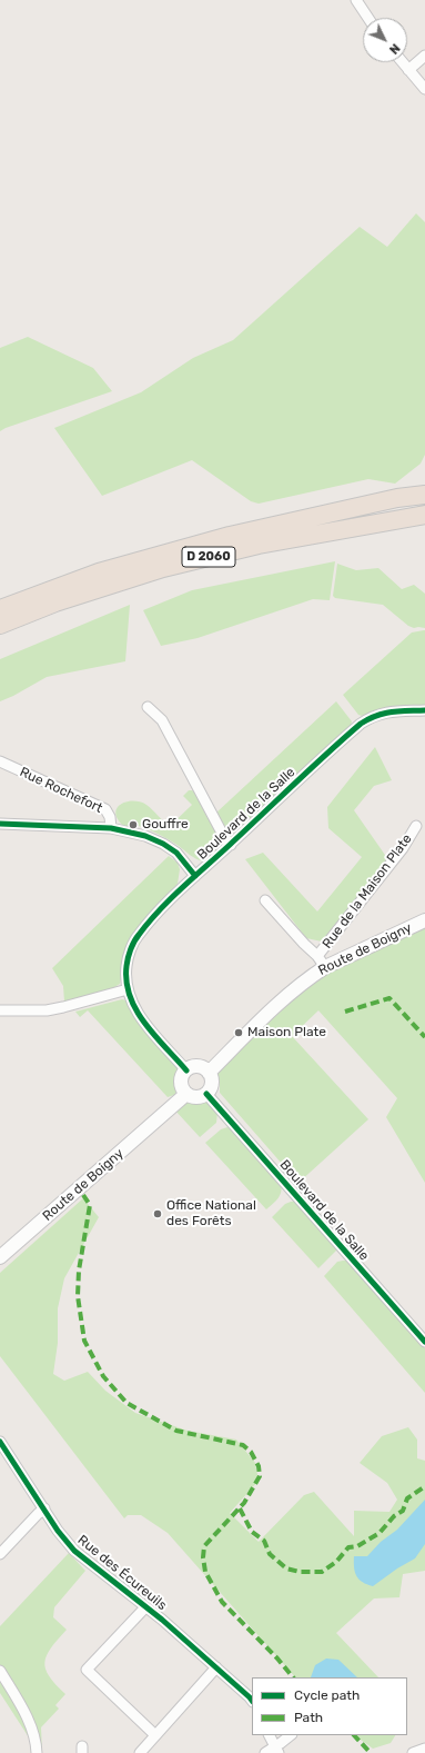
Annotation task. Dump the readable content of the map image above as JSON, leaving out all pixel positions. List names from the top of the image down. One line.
{"streets":{"highway":["D 2060"],"street":["Rue Rochefort","Boulevard de la Salle","Rue de la Maison Plate","Route de Boigny","Rue des Écureuils"]},"crossings":[["Boulevard de la Salle","Route de Boigny"],["Rue de la Maison Plate","Route de Boigny"]],"places":["Gouffre","Maison Plate","Office National des Forêts"],"legend":["Cycle path","Path"],"north":"bottom right"}
